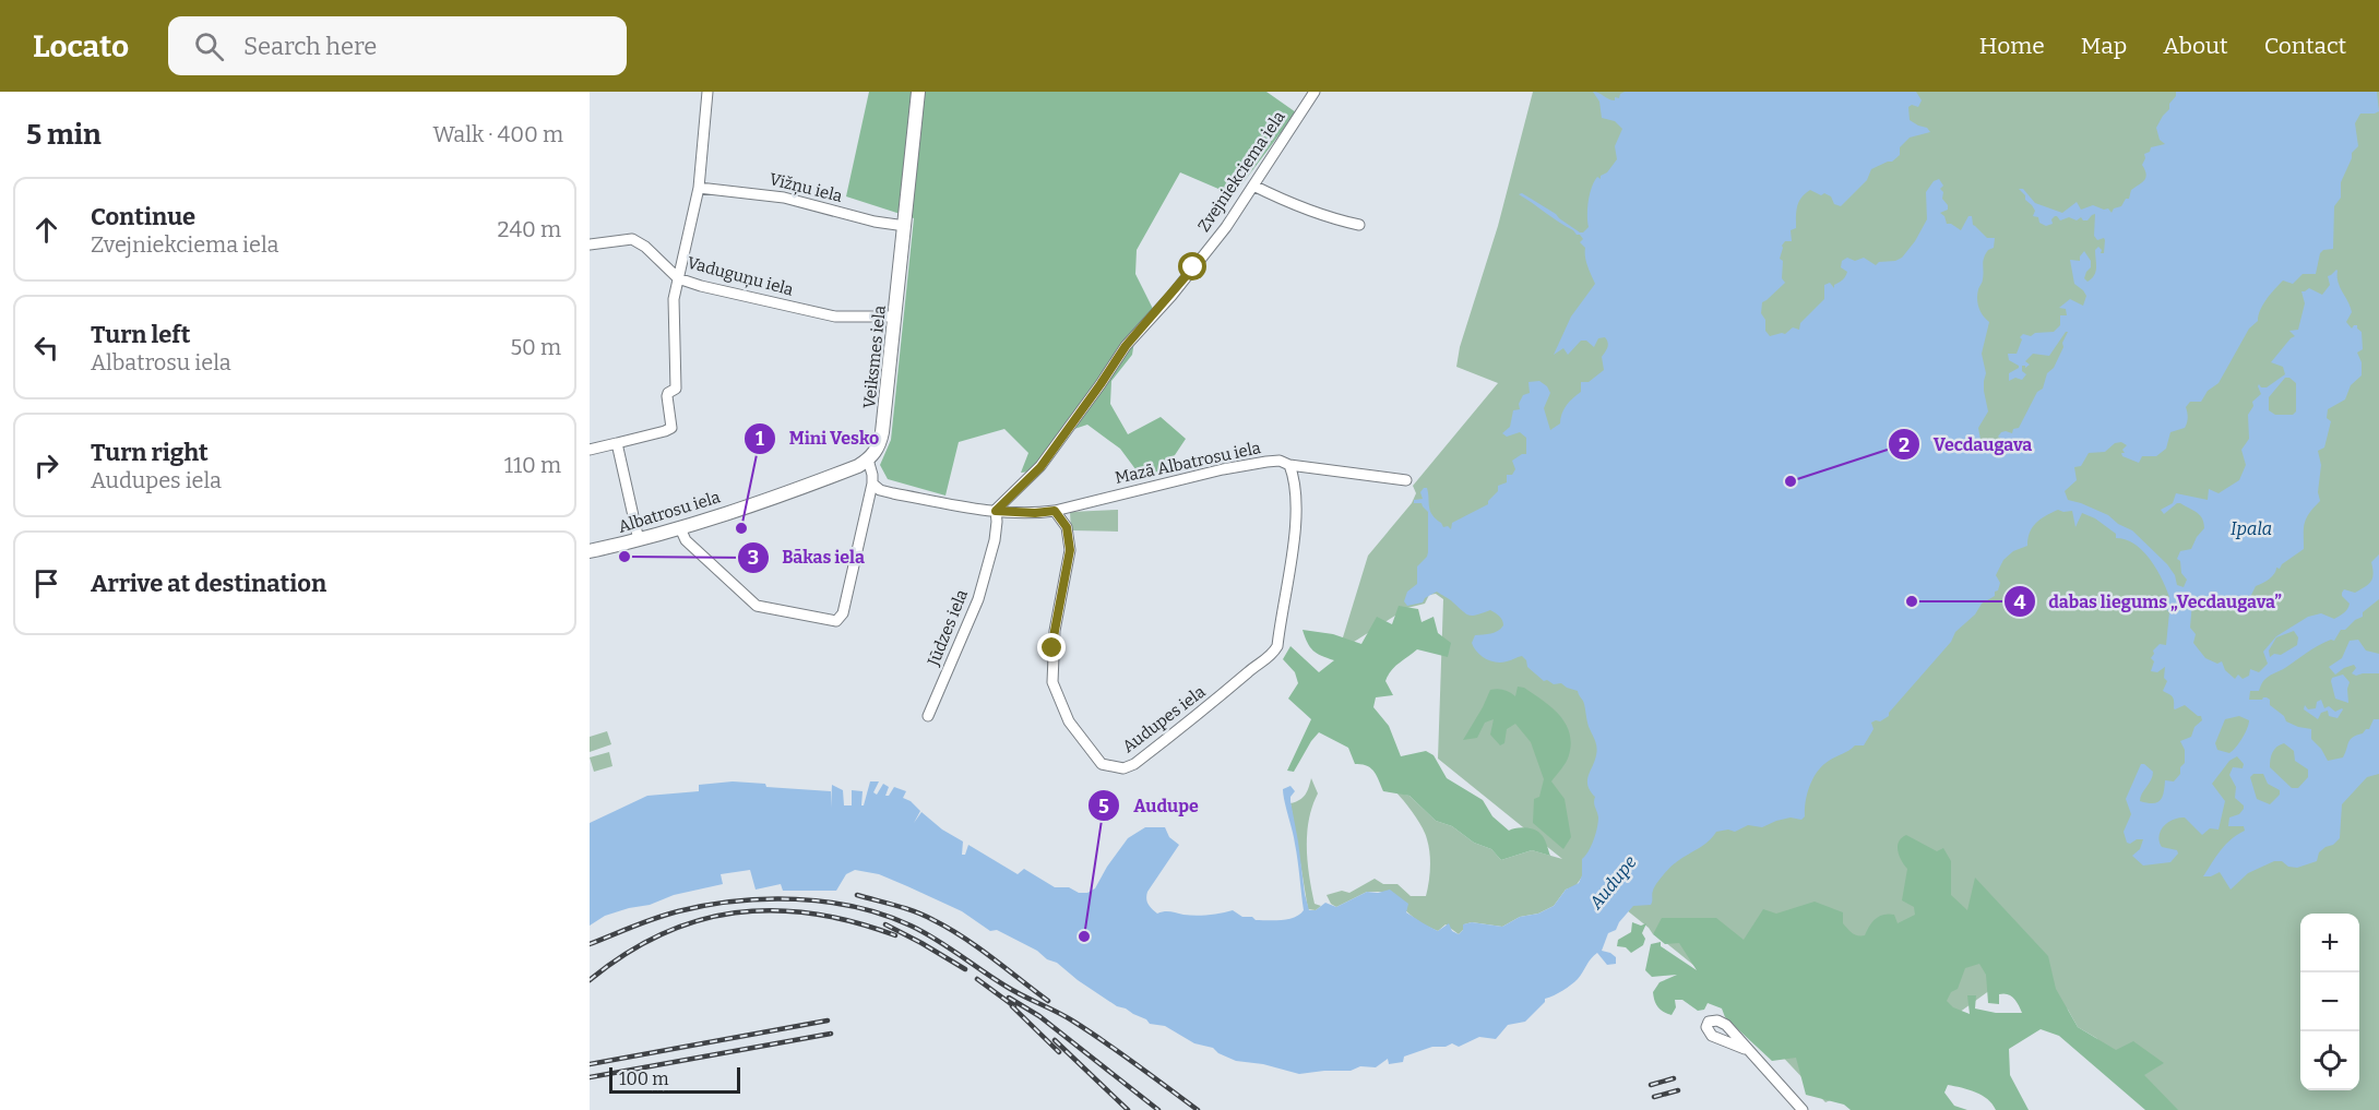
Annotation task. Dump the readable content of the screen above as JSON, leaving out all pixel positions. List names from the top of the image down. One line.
{"streets":{"main road":["Veiksmes iela","Albatrosu iela"],"street":["Zvejniekciema iela","Vižņu iela","Vaduguņu iela","Mazā Albatrosu iela","Jūdzes iela","Audupes iela"]},"crossings":[["Zvejniekciema iela","Jūdzes iela"],["Vižņu iela","Veiksmes iela"],["Vaduguņu iela","Veiksmes iela"],["Veiksmes iela","Albatrosu iela"],["Mazā Albatrosu iela","Audupes iela"]],"water":["Ipala","Audupe"],"places":["Vecdaugava","Mini Vesko","Bākas iela","dabas liegums „Vecdaugava”","Audupe"],"scale_bar":"100 m","page":{"header":"Locato","search":"Search here","nav":["Home","Map","About","Contact"],"heading":["5 min","Walk · 400 m"],"list":[["Continue","Zvejniekciema iela","240 m"],["Turn left","Albatrosu iela","50 m"],["Turn right","Audupes iela","110 m"],"Arrive at destination"],"map_buttons":["+","−"],"scale":"100 m"}}
